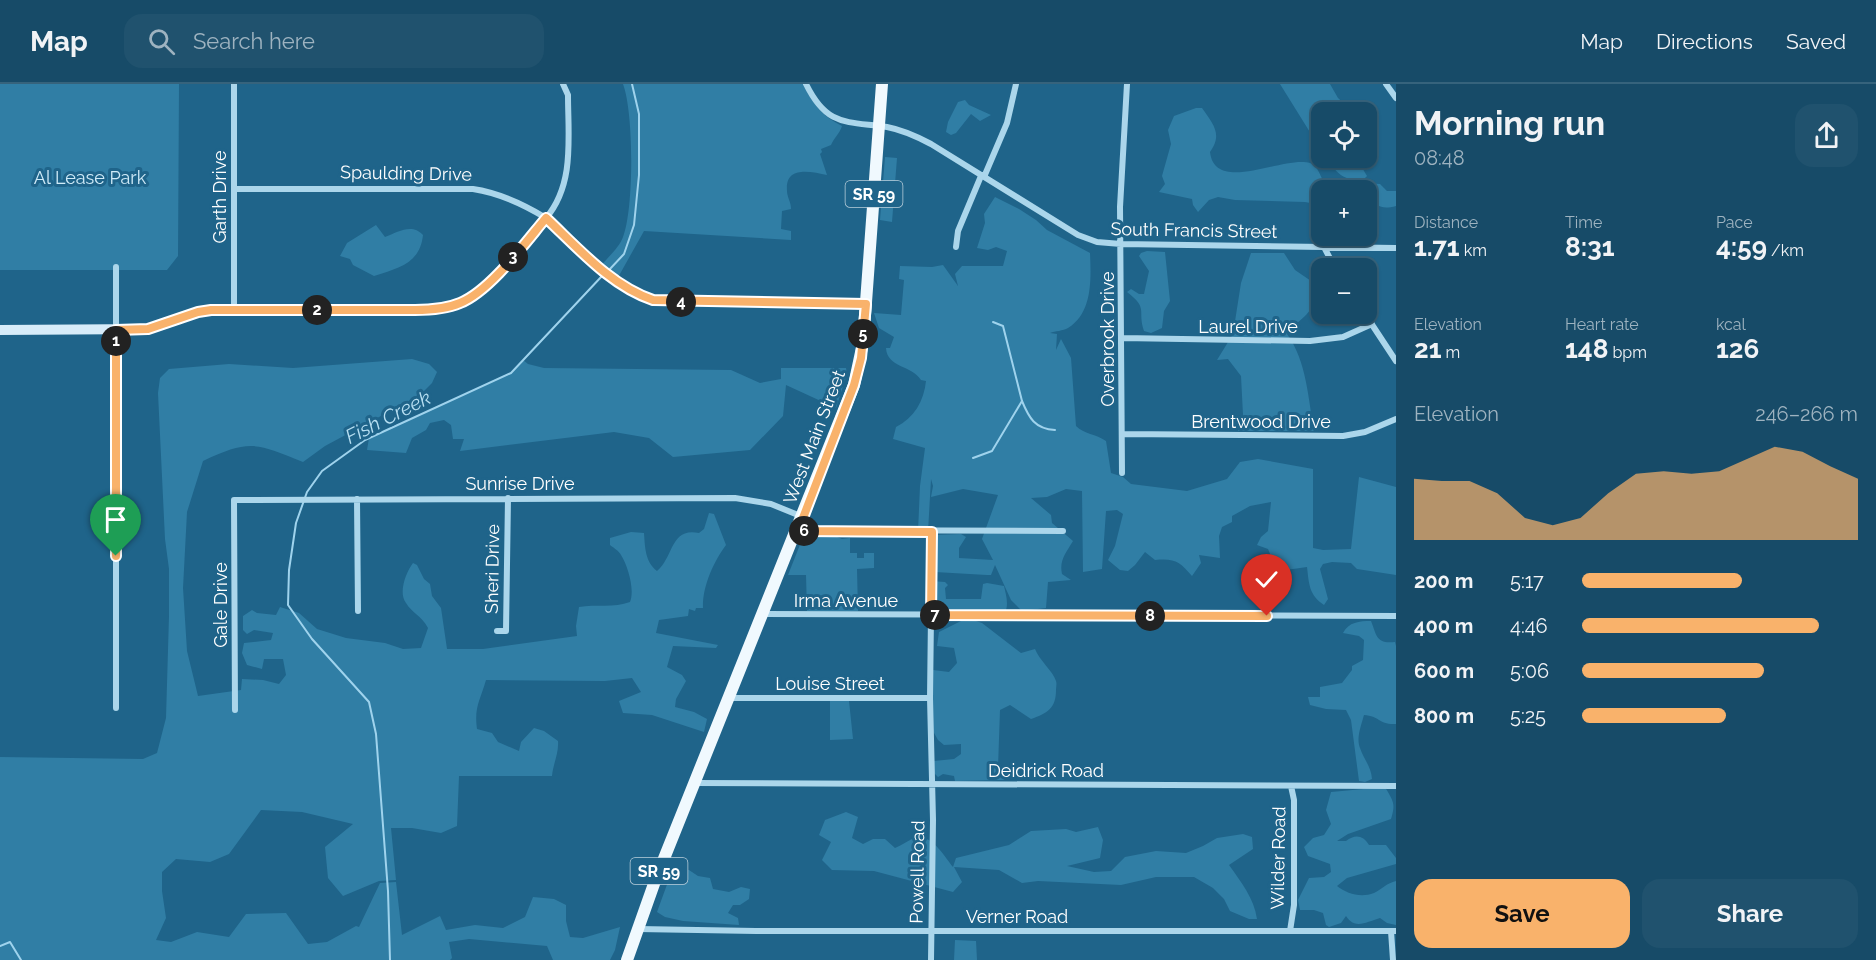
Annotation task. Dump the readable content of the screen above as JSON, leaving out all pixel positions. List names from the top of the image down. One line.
{"streets":{"main road":["SR 59","West Main Street"],"street":["Spaulding Drive","Garth Drive","South Francis Street","Laurel Drive","Overbrook Drive","Brentwood Drive","Sunrise Drive","Sheri Drive","Irma Avenue","Gale Drive","Louise Street","Deidrick Road","Wilder Road","Powell Road","Verner Road"]},"crossings":[["Spaulding Drive","Garth Drive"],["Spaulding Drive","West Main Street"],["SR 59","West Main Street"],["SR 59","Deidrick Road"],["SR 59","Verner Road"],["South Francis Street","Overbrook Drive"],["South Francis Street","West Main Street"],["Laurel Drive","Overbrook Drive"],["Overbrook Drive","Brentwood Drive"],["West Main Street","Sunrise Drive"],["West Main Street","Irma Avenue"],["West Main Street","Louise Street"],["West Main Street","Deidrick Road"],["Sunrise Drive","Sheri Drive"],["Sunrise Drive","Gale Drive"],["Irma Avenue","Powell Road"],["Louise Street","Powell Road"],["Deidrick Road","Wilder Road"],["Deidrick Road","Powell Road"],["Wilder Road","Verner Road"],["Powell Road","Verner Road"]],"water":["Fish Creek"],"parks":["Al Lease Park"],"page":{"header":"Map","search":"Search here","nav":["Map","Directions","Saved"],"heading":["Morning run","08:48"],"map_buttons":["+","−"],"stats":[["Distance","1.71 km"],["Time","8:31"],["Pace","4:59 /km"],["Elevation","21 m"],["Heart rate","148 bpm"],["kcal","126"]],"pins":["3","4","2","5","1","6","7","8"],"chart":["Elevation","246–266 m"],"list":[{"name":"200 m","note":"5:17"},{"name":"400 m","note":"4:46"},{"name":"600 m","note":"5:06"},{"name":"800 m","note":"5:25"}],"buttons":["Save","Share"]}}
